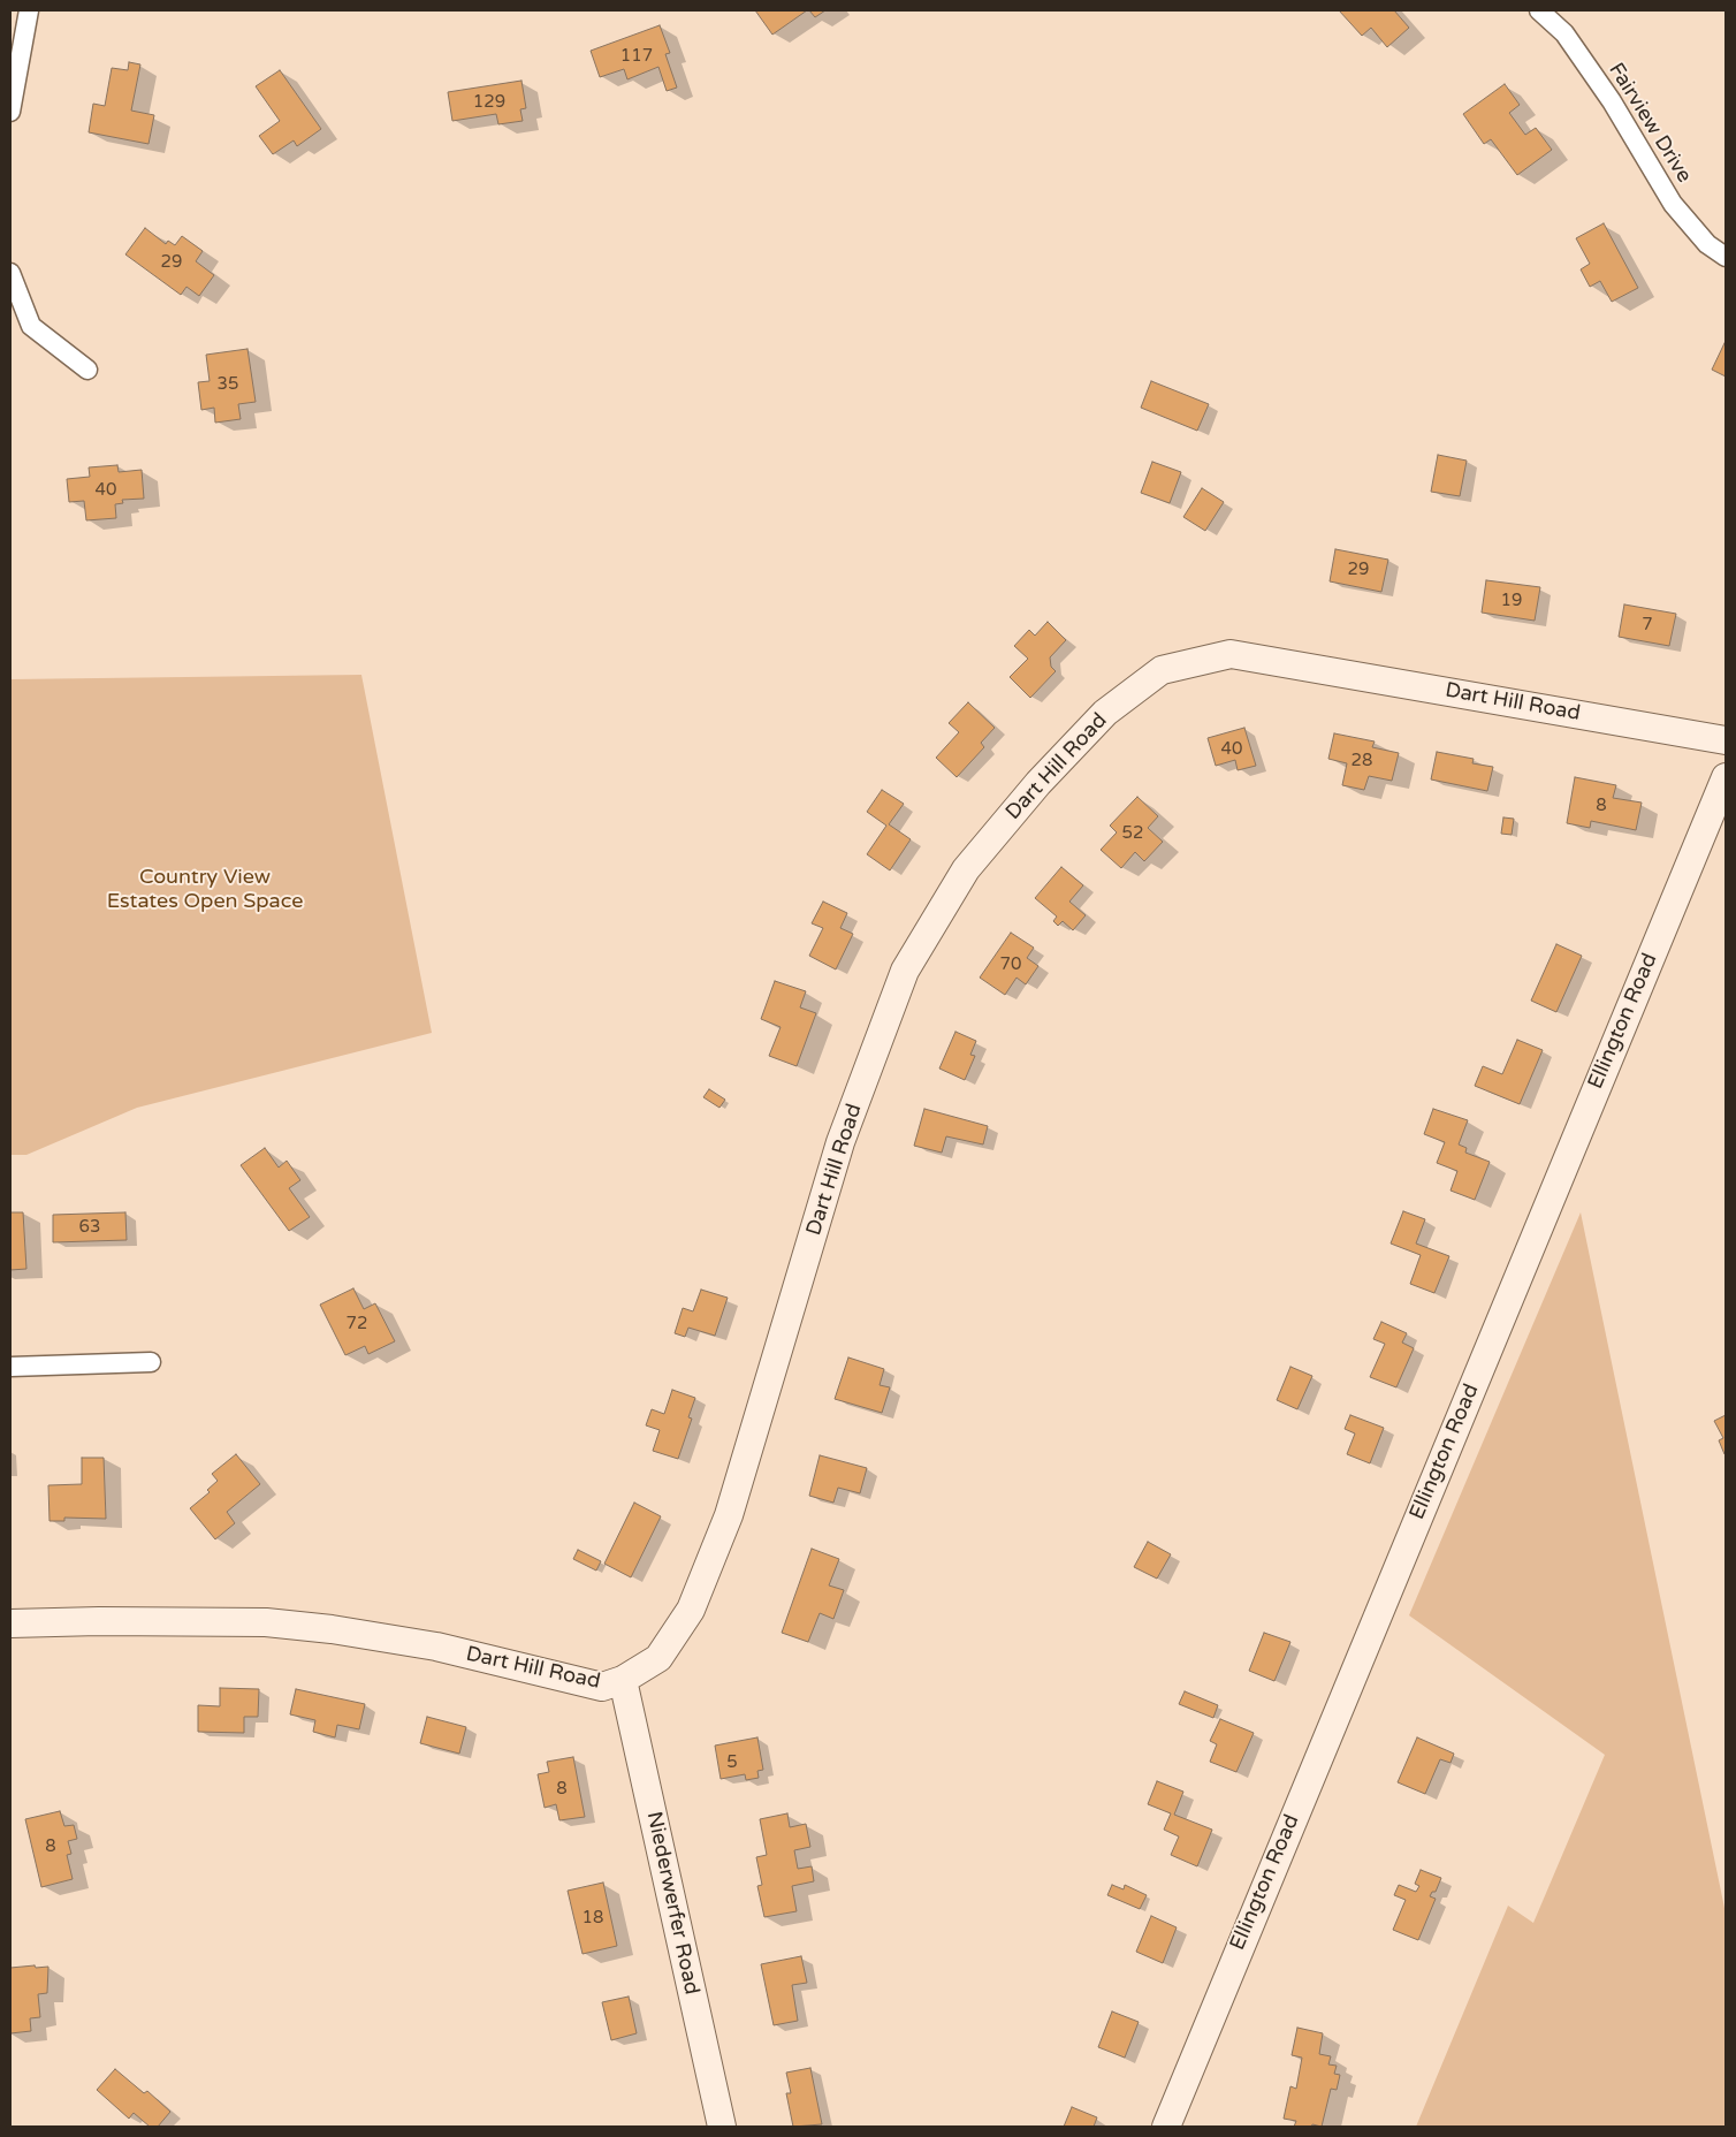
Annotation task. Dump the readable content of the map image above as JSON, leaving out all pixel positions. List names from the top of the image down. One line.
{"streets":{"street":["Fairview Drive","Dart Hill Road","Ellington Road","Niederwerfer Road"]},"crossings":[["Dart Hill Road","Niederwerfer Road"]],"parks":["Country View Estates Open Space"],"house_numbers":["117","129","29","35","40","29","19","7","40","28","8","52","70","63","72","5","8","8","18"]}
